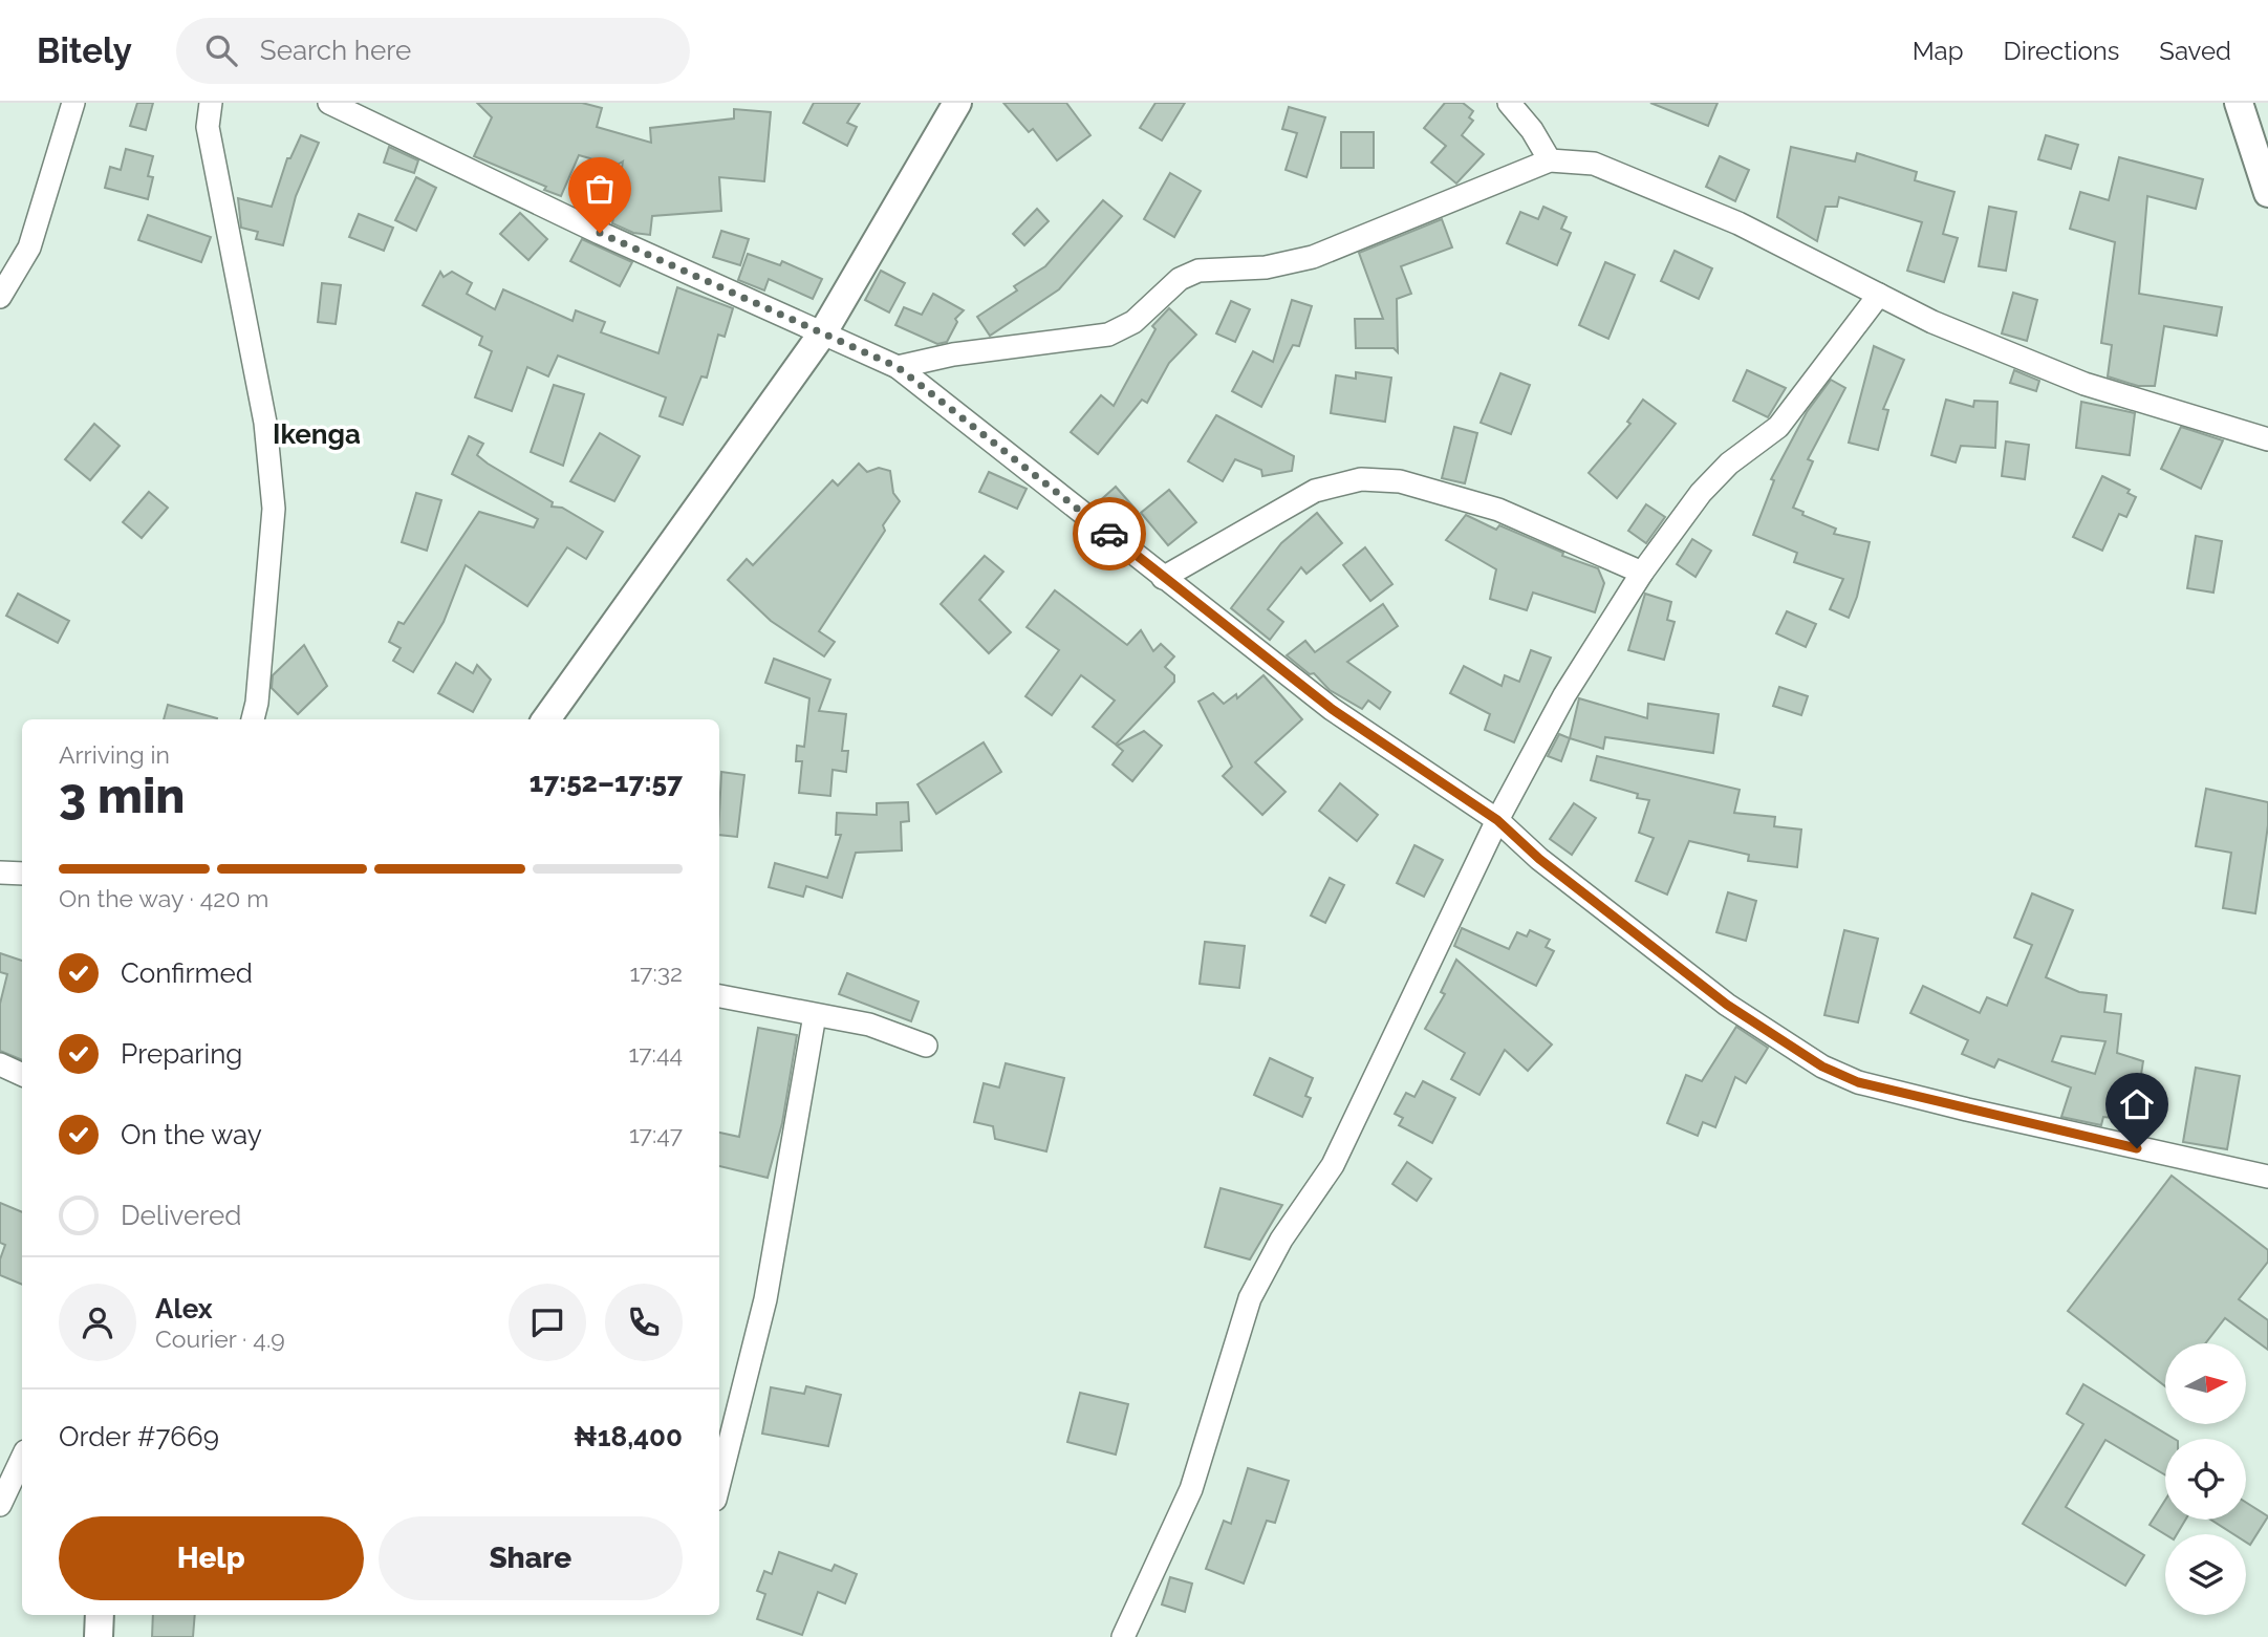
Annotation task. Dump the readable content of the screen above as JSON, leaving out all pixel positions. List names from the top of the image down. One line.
{"districts":["Ikenga"],"north":"right","page":{"header":"Bitely","search":"Search here","nav":["Map","Directions","Saved"],"heading":["3 min","Arriving in","17:52–17:57"],"panel":["Alex","Courier · 4.9","Order #7669","₦18,400"],"bar":"On the way · 420 m","list":[["Confirmed","17:32"],["Preparing","17:44"],["On the way","17:47"],"Delivered"],"buttons":["Help","Share"]}}
